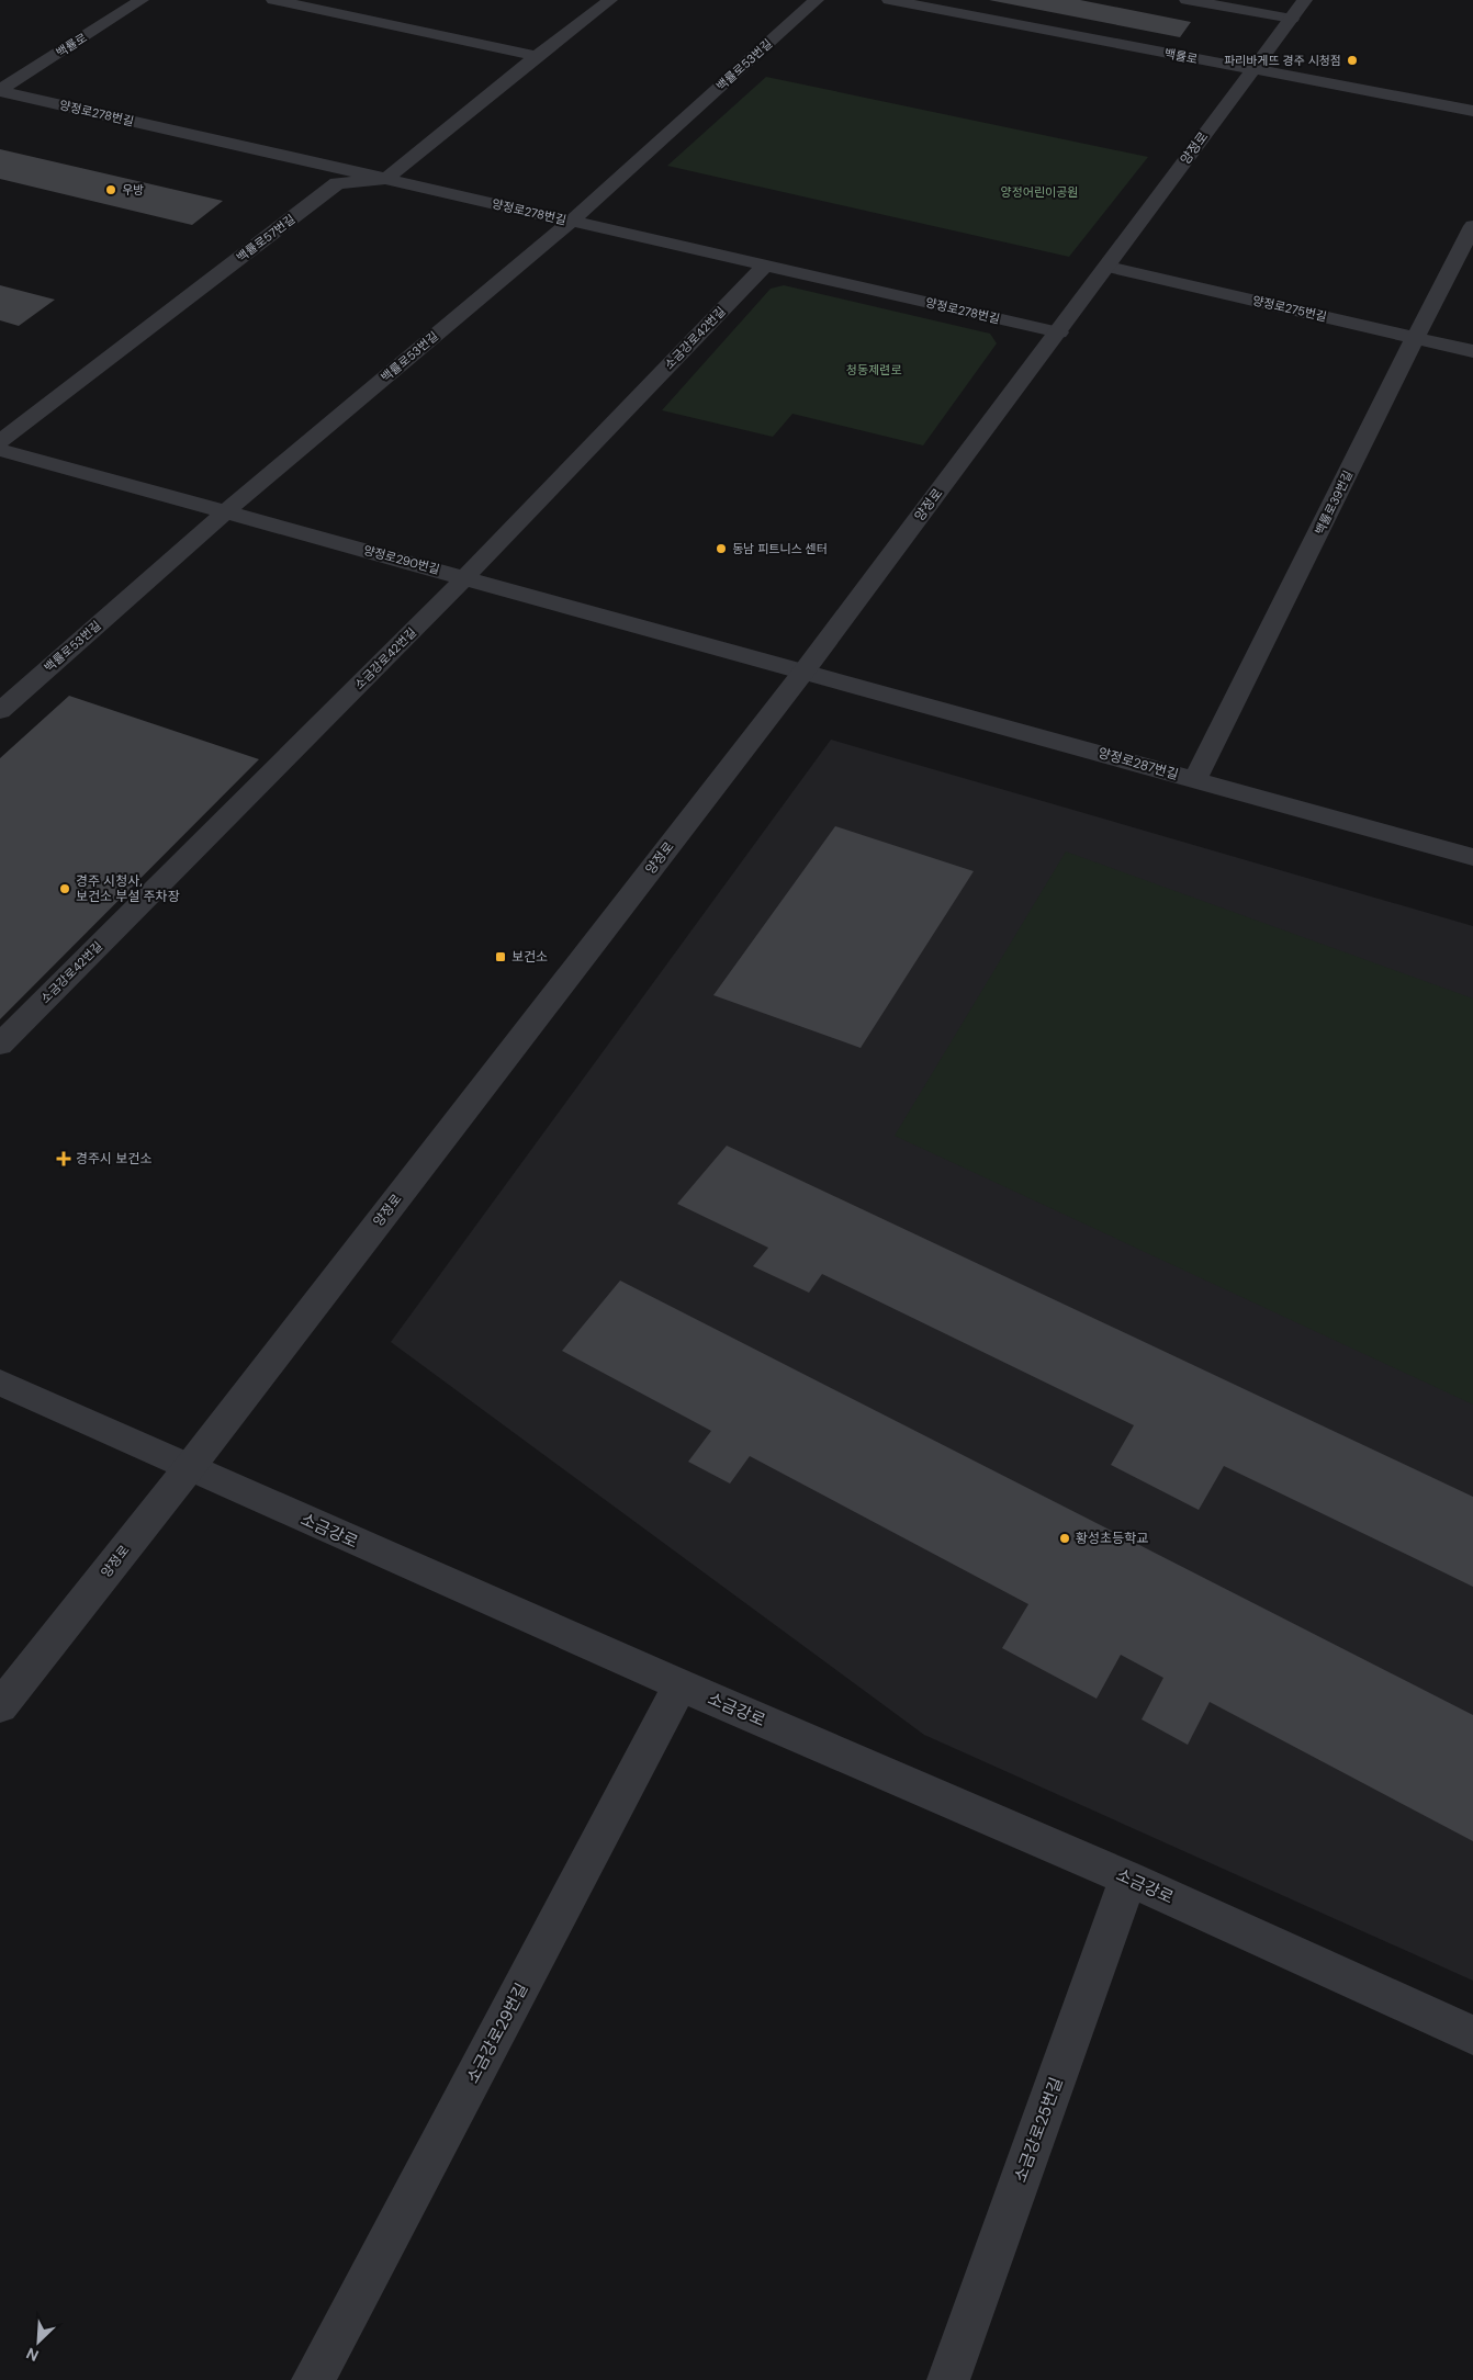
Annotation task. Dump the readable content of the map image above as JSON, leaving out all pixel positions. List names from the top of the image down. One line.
{"streets":{"street":["백률로","백률로53번길","양정로278번길","양정로","백률로57번길","양정로275번길","소금강로42번길","백률로39번길","양정로290번길","양정로287번길","소금강로","소금강로29번길","소금강로25번길"]},"crossings":[["백률로","양정로278번길"],["백률로","양정로"],["백률로53번길","양정로278번길"],["백률로53번길","양정로290번길"],["양정로278번길","양정로"],["양정로278번길","백률로57번길"],["양정로278번길","소금강로42번길"],["양정로","양정로275번길"],["양정로","양정로290번길"],["양정로","양정로287번길"],["양정로","소금강로"],["양정로275번길","백률로39번길"],["소금강로42번길","양정로290번길"],["백률로39번길","양정로287번길"],["양정로290번길","양정로287번길"],["소금강로","소금강로29번길"],["소금강로","소금강로25번길"]],"parks":["양정어린이공원","청동제련로"],"places":{"other":["파리바게뜨 경주 시청점","우방","동남 피트니스 센터","경주 시청사, 보건소 부설 주차장","황성초등학교"],"transit":["보건소"],"health":["경주시 보건소"]},"north":"bottom left"}
